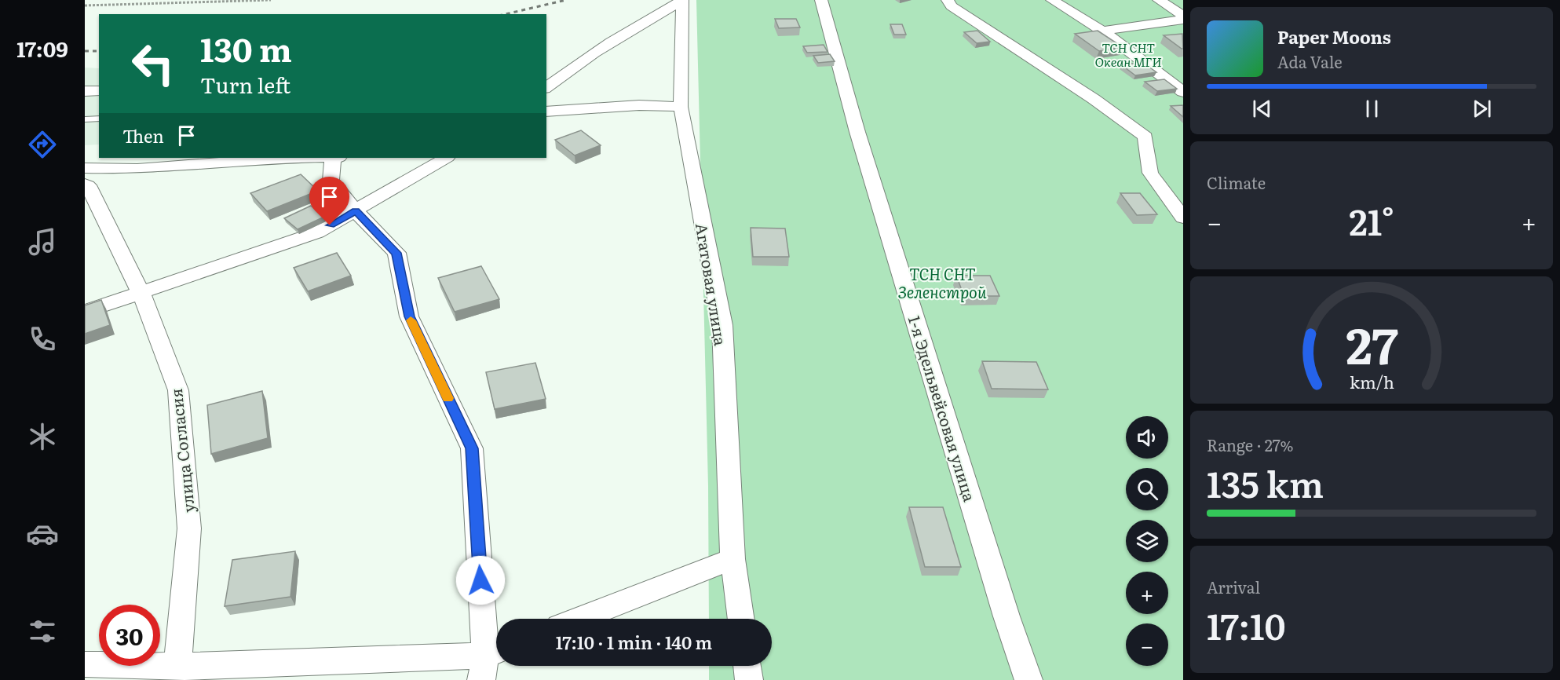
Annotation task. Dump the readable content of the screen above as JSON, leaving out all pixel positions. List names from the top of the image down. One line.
{"streets":{"street":["Агатовая улица","1-я Эдельвейсовая улица","улица Согласия"]},"parks":["ТСН СНТ Океан МГИ","ТСН СНТ Зеленстрой"],"page":{"tabs":"17:09","turn":["130 m","Turn left"],"song":["Paper Moons","Ada Vale"],"then":"Then","tile":["Climate",["Range · 27%","135 km"],["Arrival","17:10"]],"heat":["−","21°","+"],"map_buttons":["+","−"],"limit":"30","trip":"17:10 · 1 min · 140 m","gauge":["27","km/h"]}}
